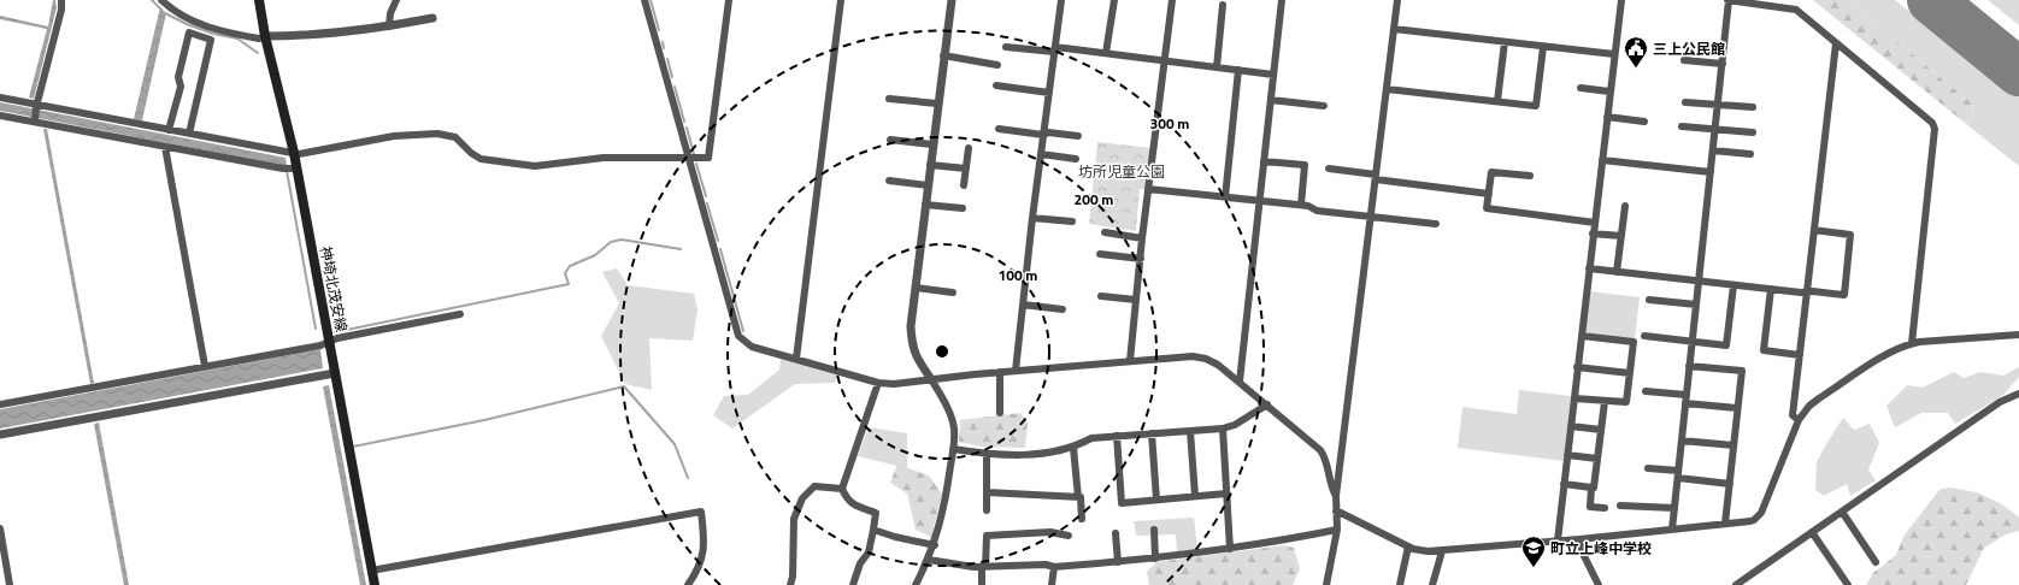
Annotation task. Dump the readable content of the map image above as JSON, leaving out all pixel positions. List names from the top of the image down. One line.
{"streets":{"main road":["神埼北茂安線"]},"parks":["坊所児童公園"],"places":{"public building":["三上公民館"],"school or university":["町立上峰中学校"]},"rings":["300 m","200 m","100 m"]}
